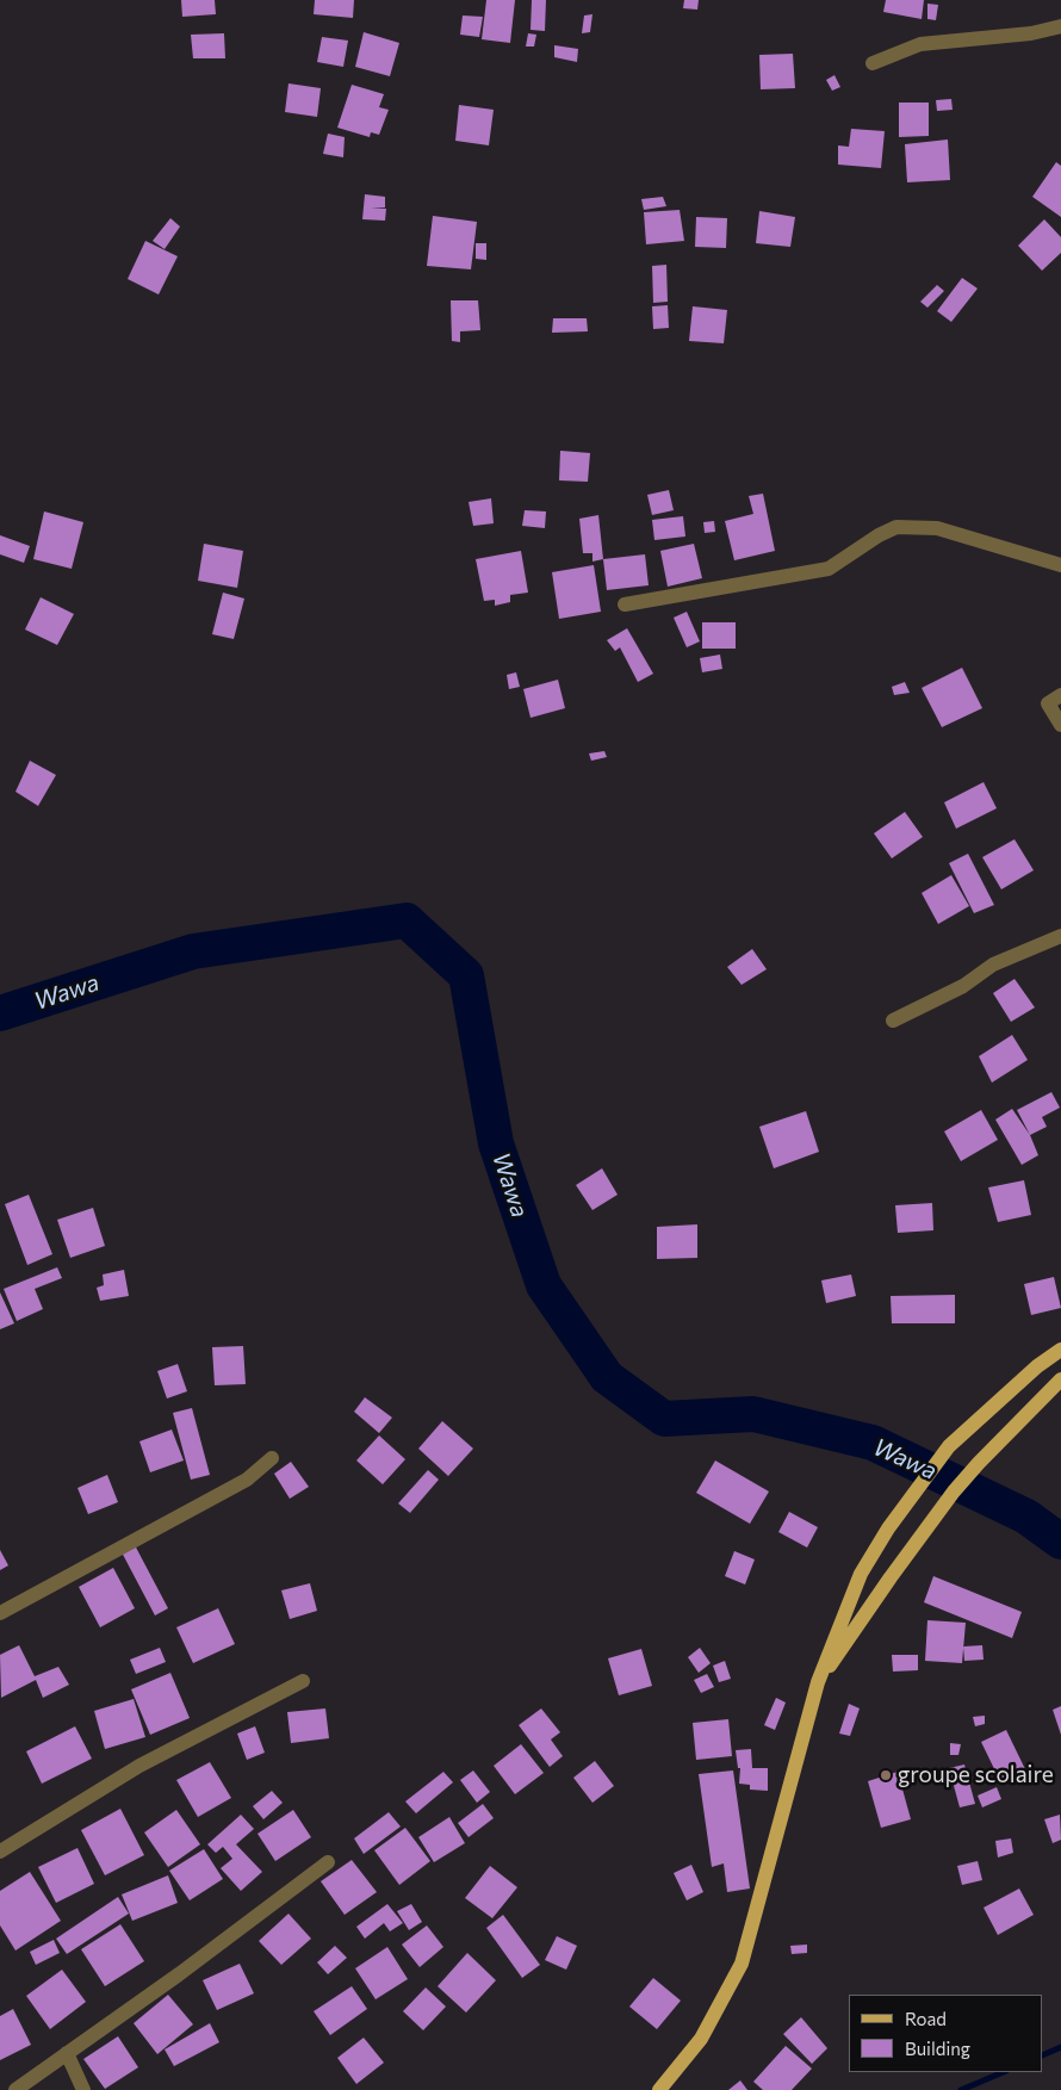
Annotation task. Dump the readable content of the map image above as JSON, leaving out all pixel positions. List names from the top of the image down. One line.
{"water":["Wawa"],"places":["groupe scolaire"],"legend":["Road","Building"]}
